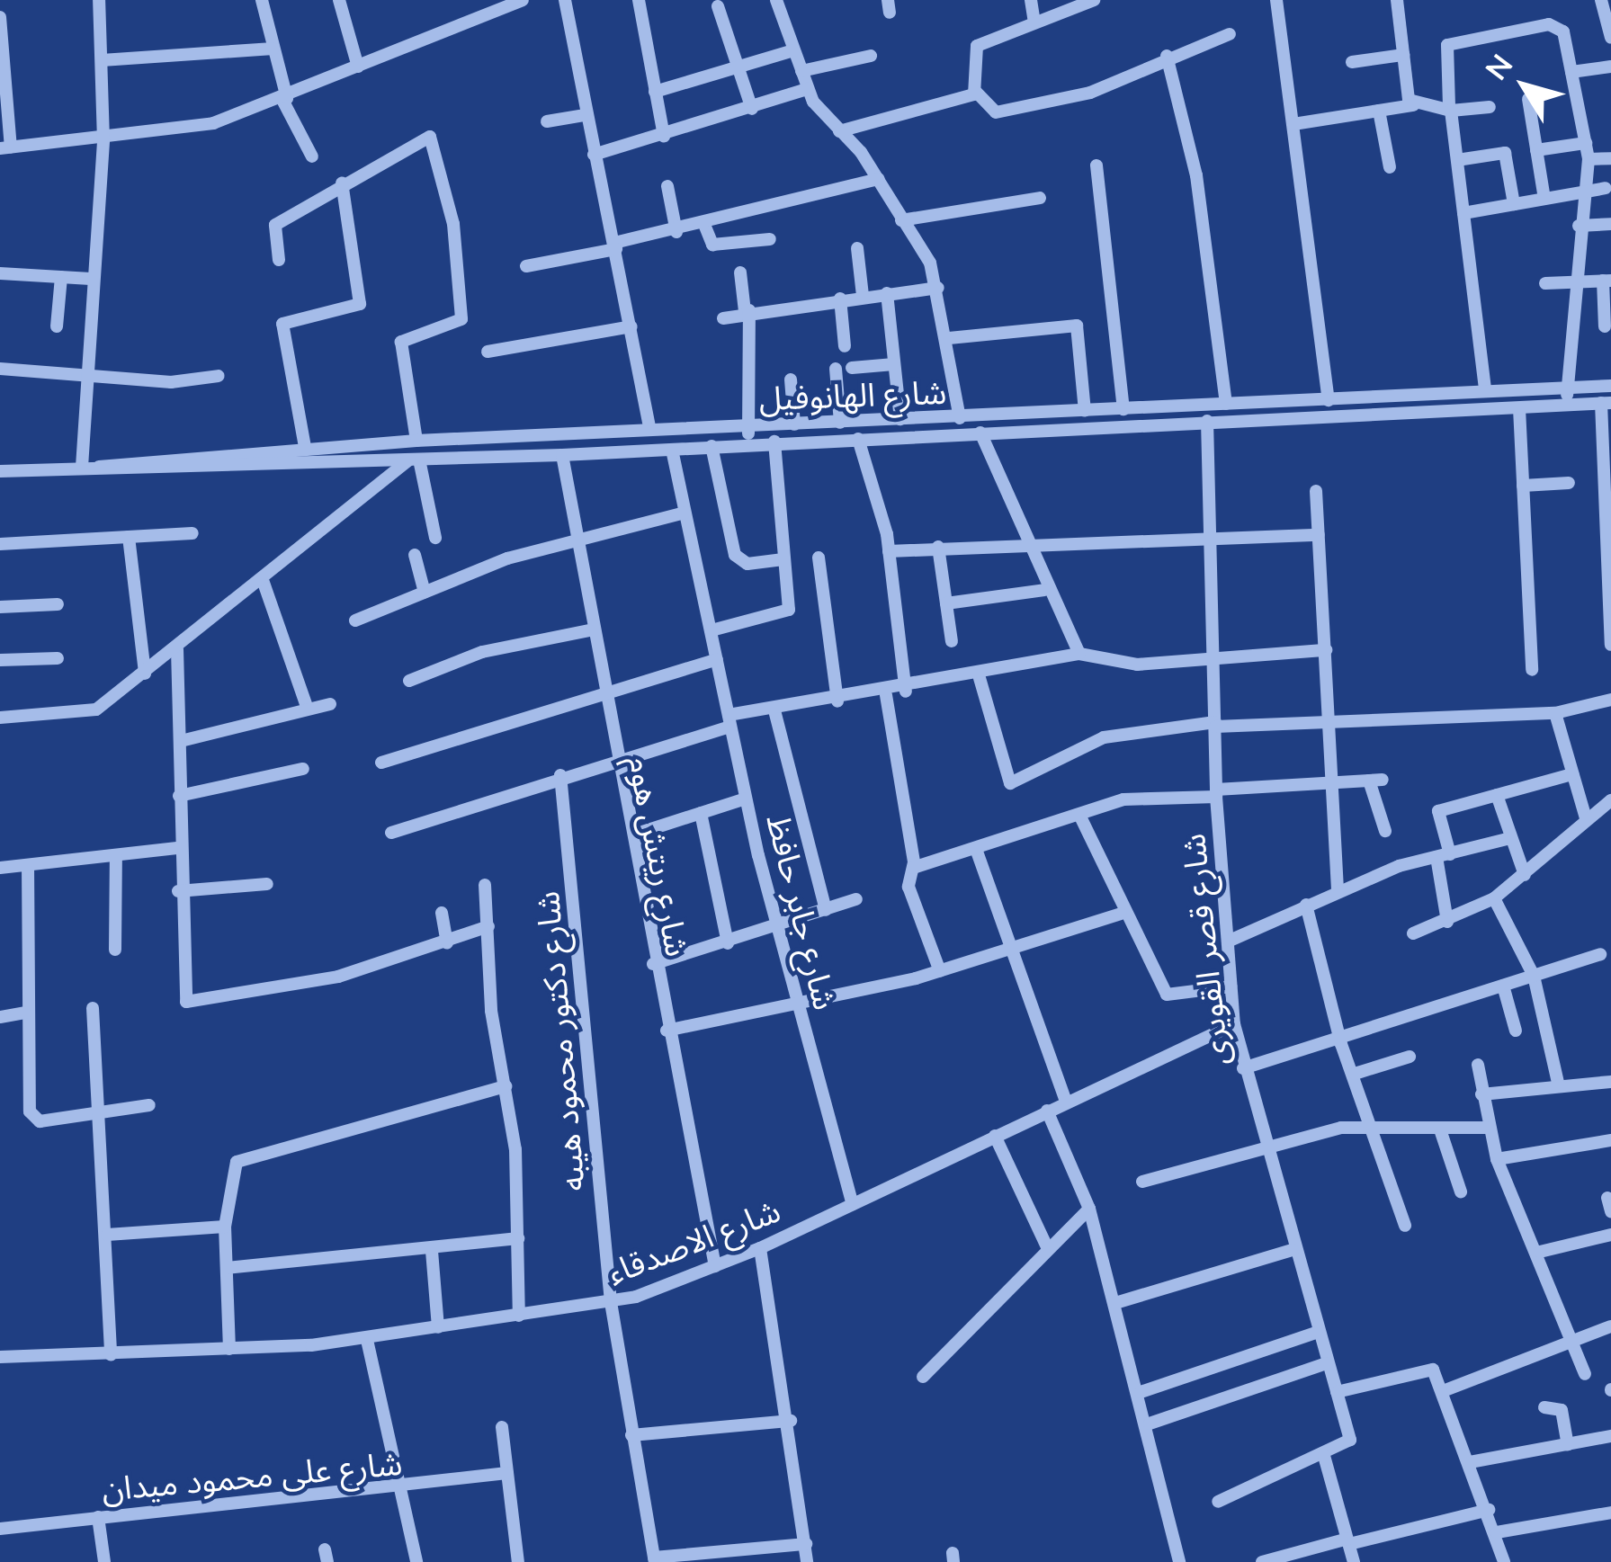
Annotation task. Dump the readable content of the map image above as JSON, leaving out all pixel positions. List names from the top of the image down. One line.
{"streets":{"street":["شارع الهانوفيل","شارع ريتش هوم","شارع جابر حافظ","شارع قصر القويرى","شارع دكتور محمود هيبه","شارع الاصدقاء","شارع على محمود ميدان"]},"crossings":[["شارع الهانوفيل","شارع ريتش هوم"],["شارع الهانوفيل","شارع جابر حافظ"],["شارع الهانوفيل","شارع قصر القويرى"],["شارع ريتش هوم","شارع الاصدقاء"],["شارع جابر حافظ","شارع الاصدقاء"],["شارع قصر القويرى","شارع الاصدقاء"],["شارع دكتور محمود هيبه","شارع الاصدقاء"]],"north":"top left"}
